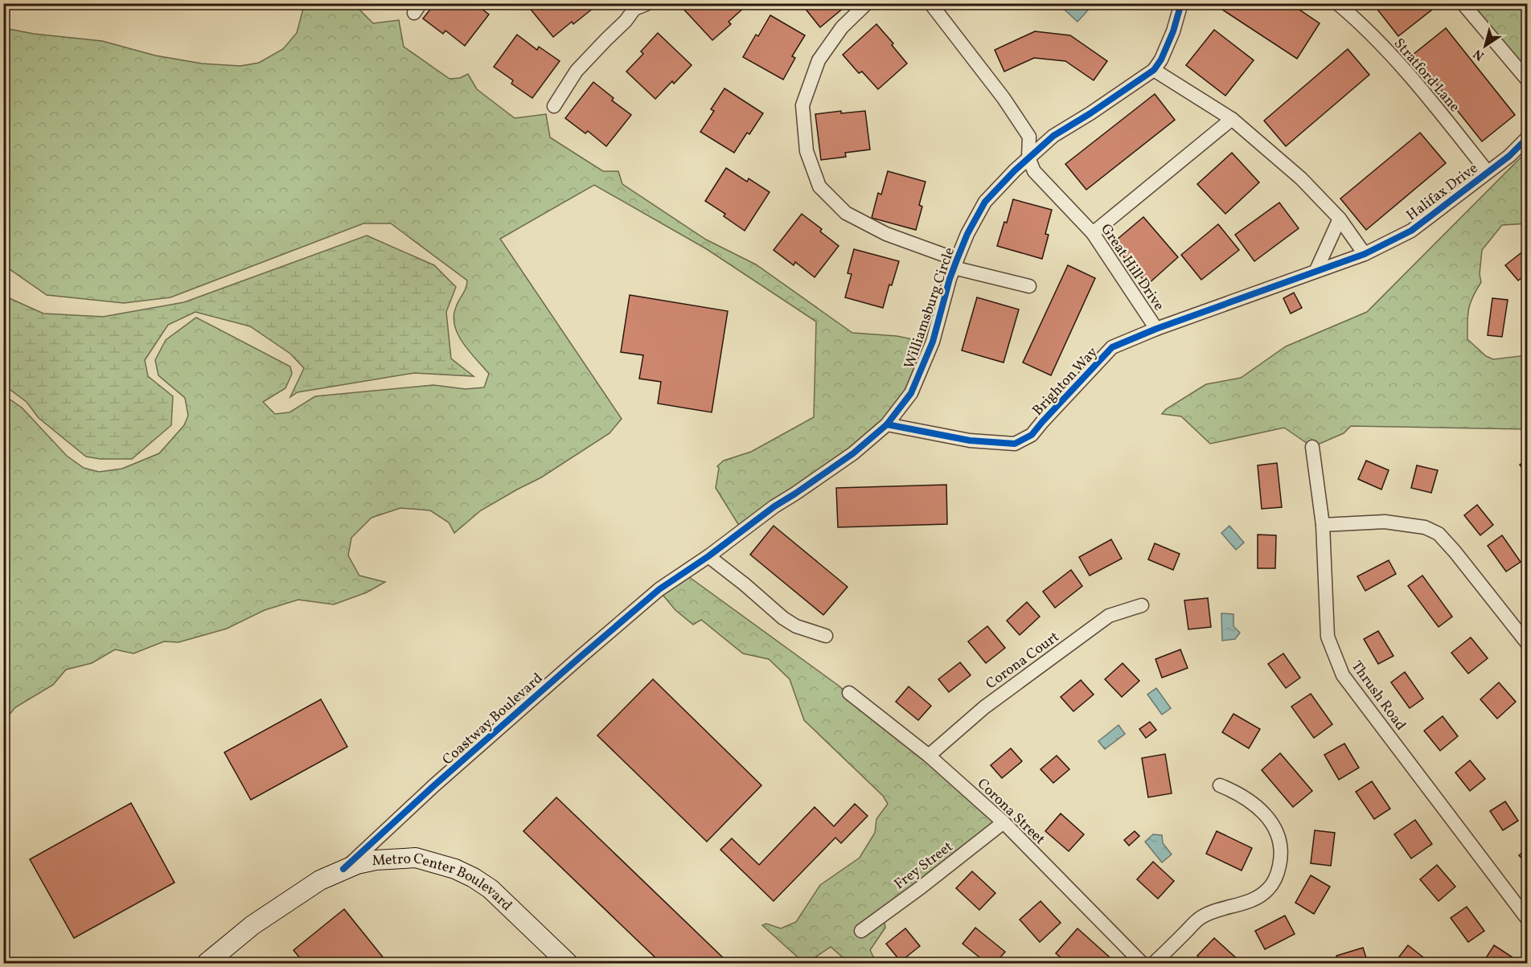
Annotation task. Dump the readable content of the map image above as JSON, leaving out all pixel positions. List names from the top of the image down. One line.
{"streets":{"street":["Stratford Lane","Halifax Drive","Great Hill Drive","Williamsburg Circle","Brighton Way","Corona Court","Thrush Road","Coastway Boulevard","Corona Street","Frey Street","Metro Center Boulevard"]},"crossings":[["Stratford Lane","Halifax Drive"],["Halifax Drive","Brighton Way"],["Great Hill Drive","Williamsburg Circle"],["Great Hill Drive","Brighton Way"],["Williamsburg Circle","Brighton Way"],["Williamsburg Circle","Coastway Boulevard"],["Corona Court","Corona Street"],["Coastway Boulevard","Metro Center Boulevard"],["Corona Street","Frey Street"]],"north":"bottom left"}
